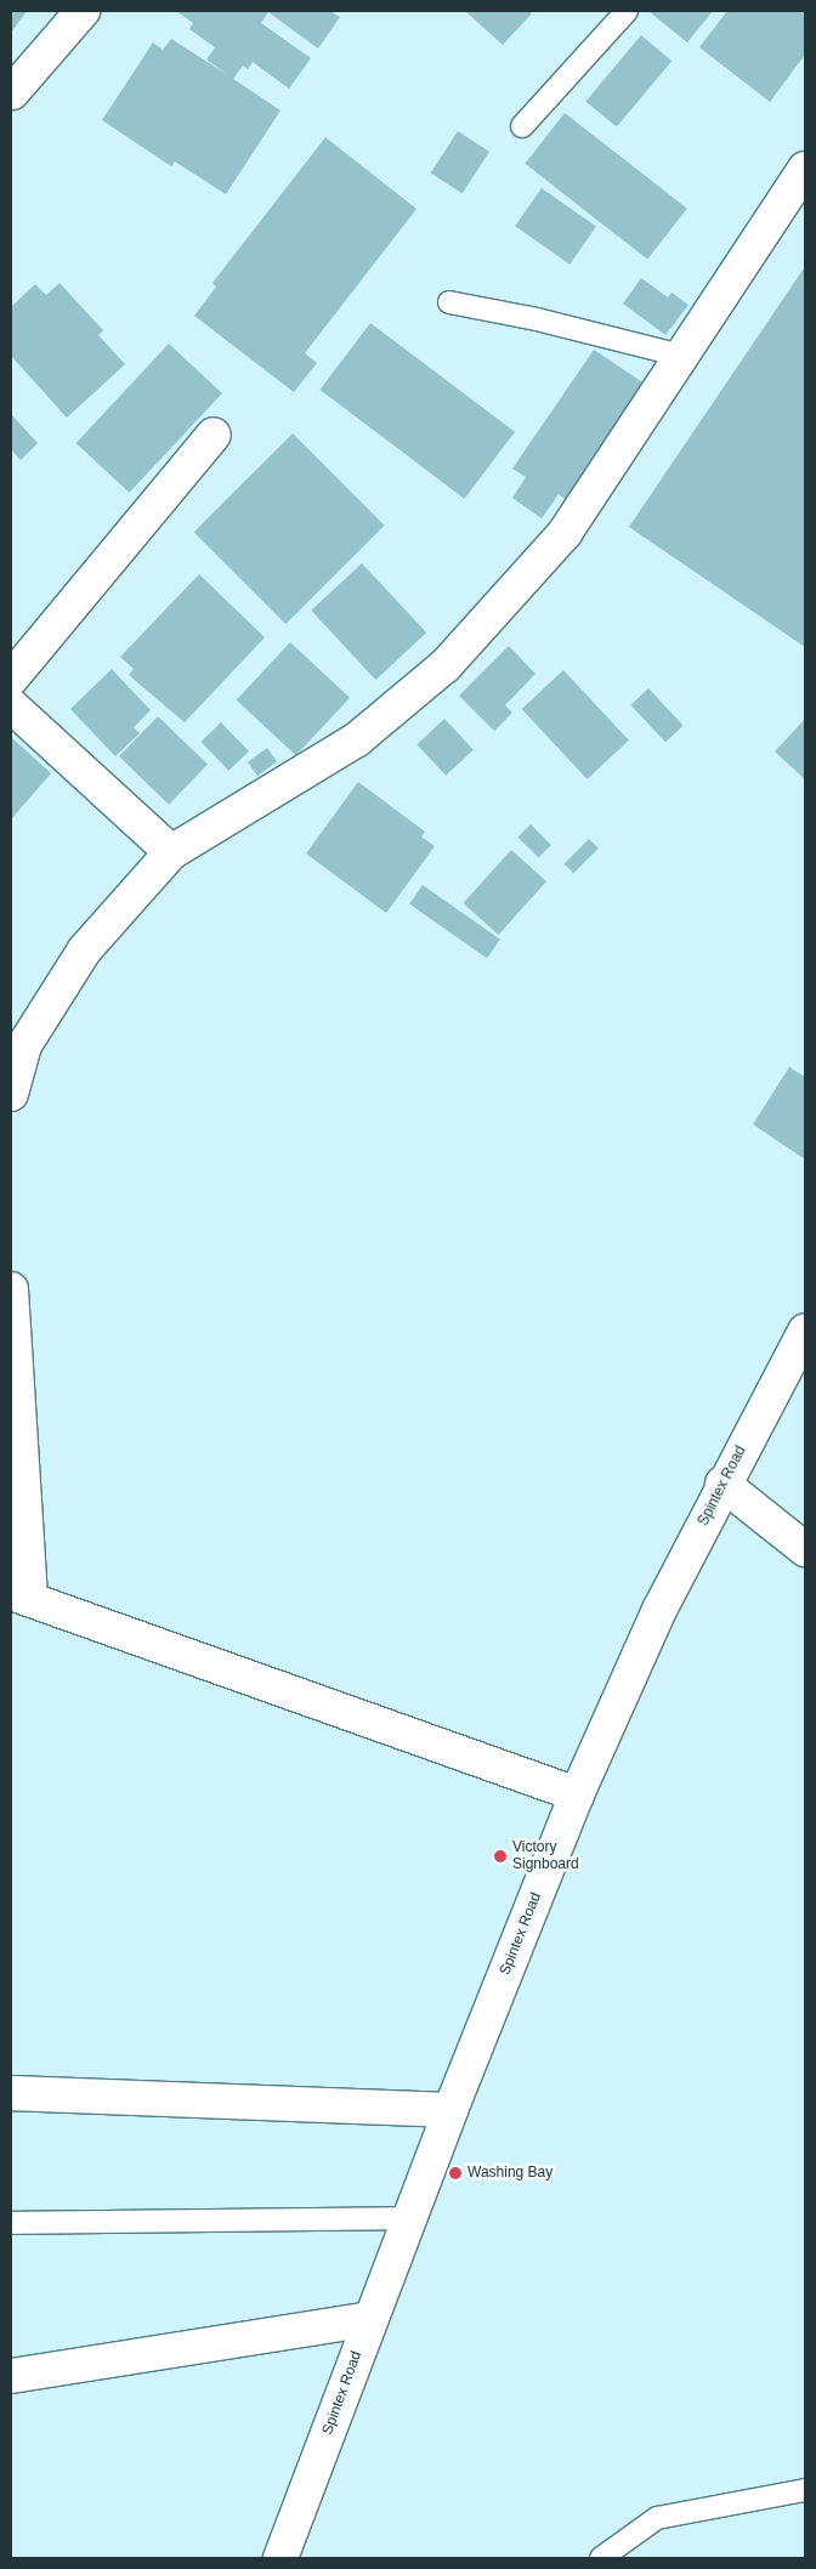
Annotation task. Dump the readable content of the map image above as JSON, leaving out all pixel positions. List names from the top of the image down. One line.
{"streets":{"street":["Spintex Road"]},"places":["Victory Signboard","Washing Bay"]}
